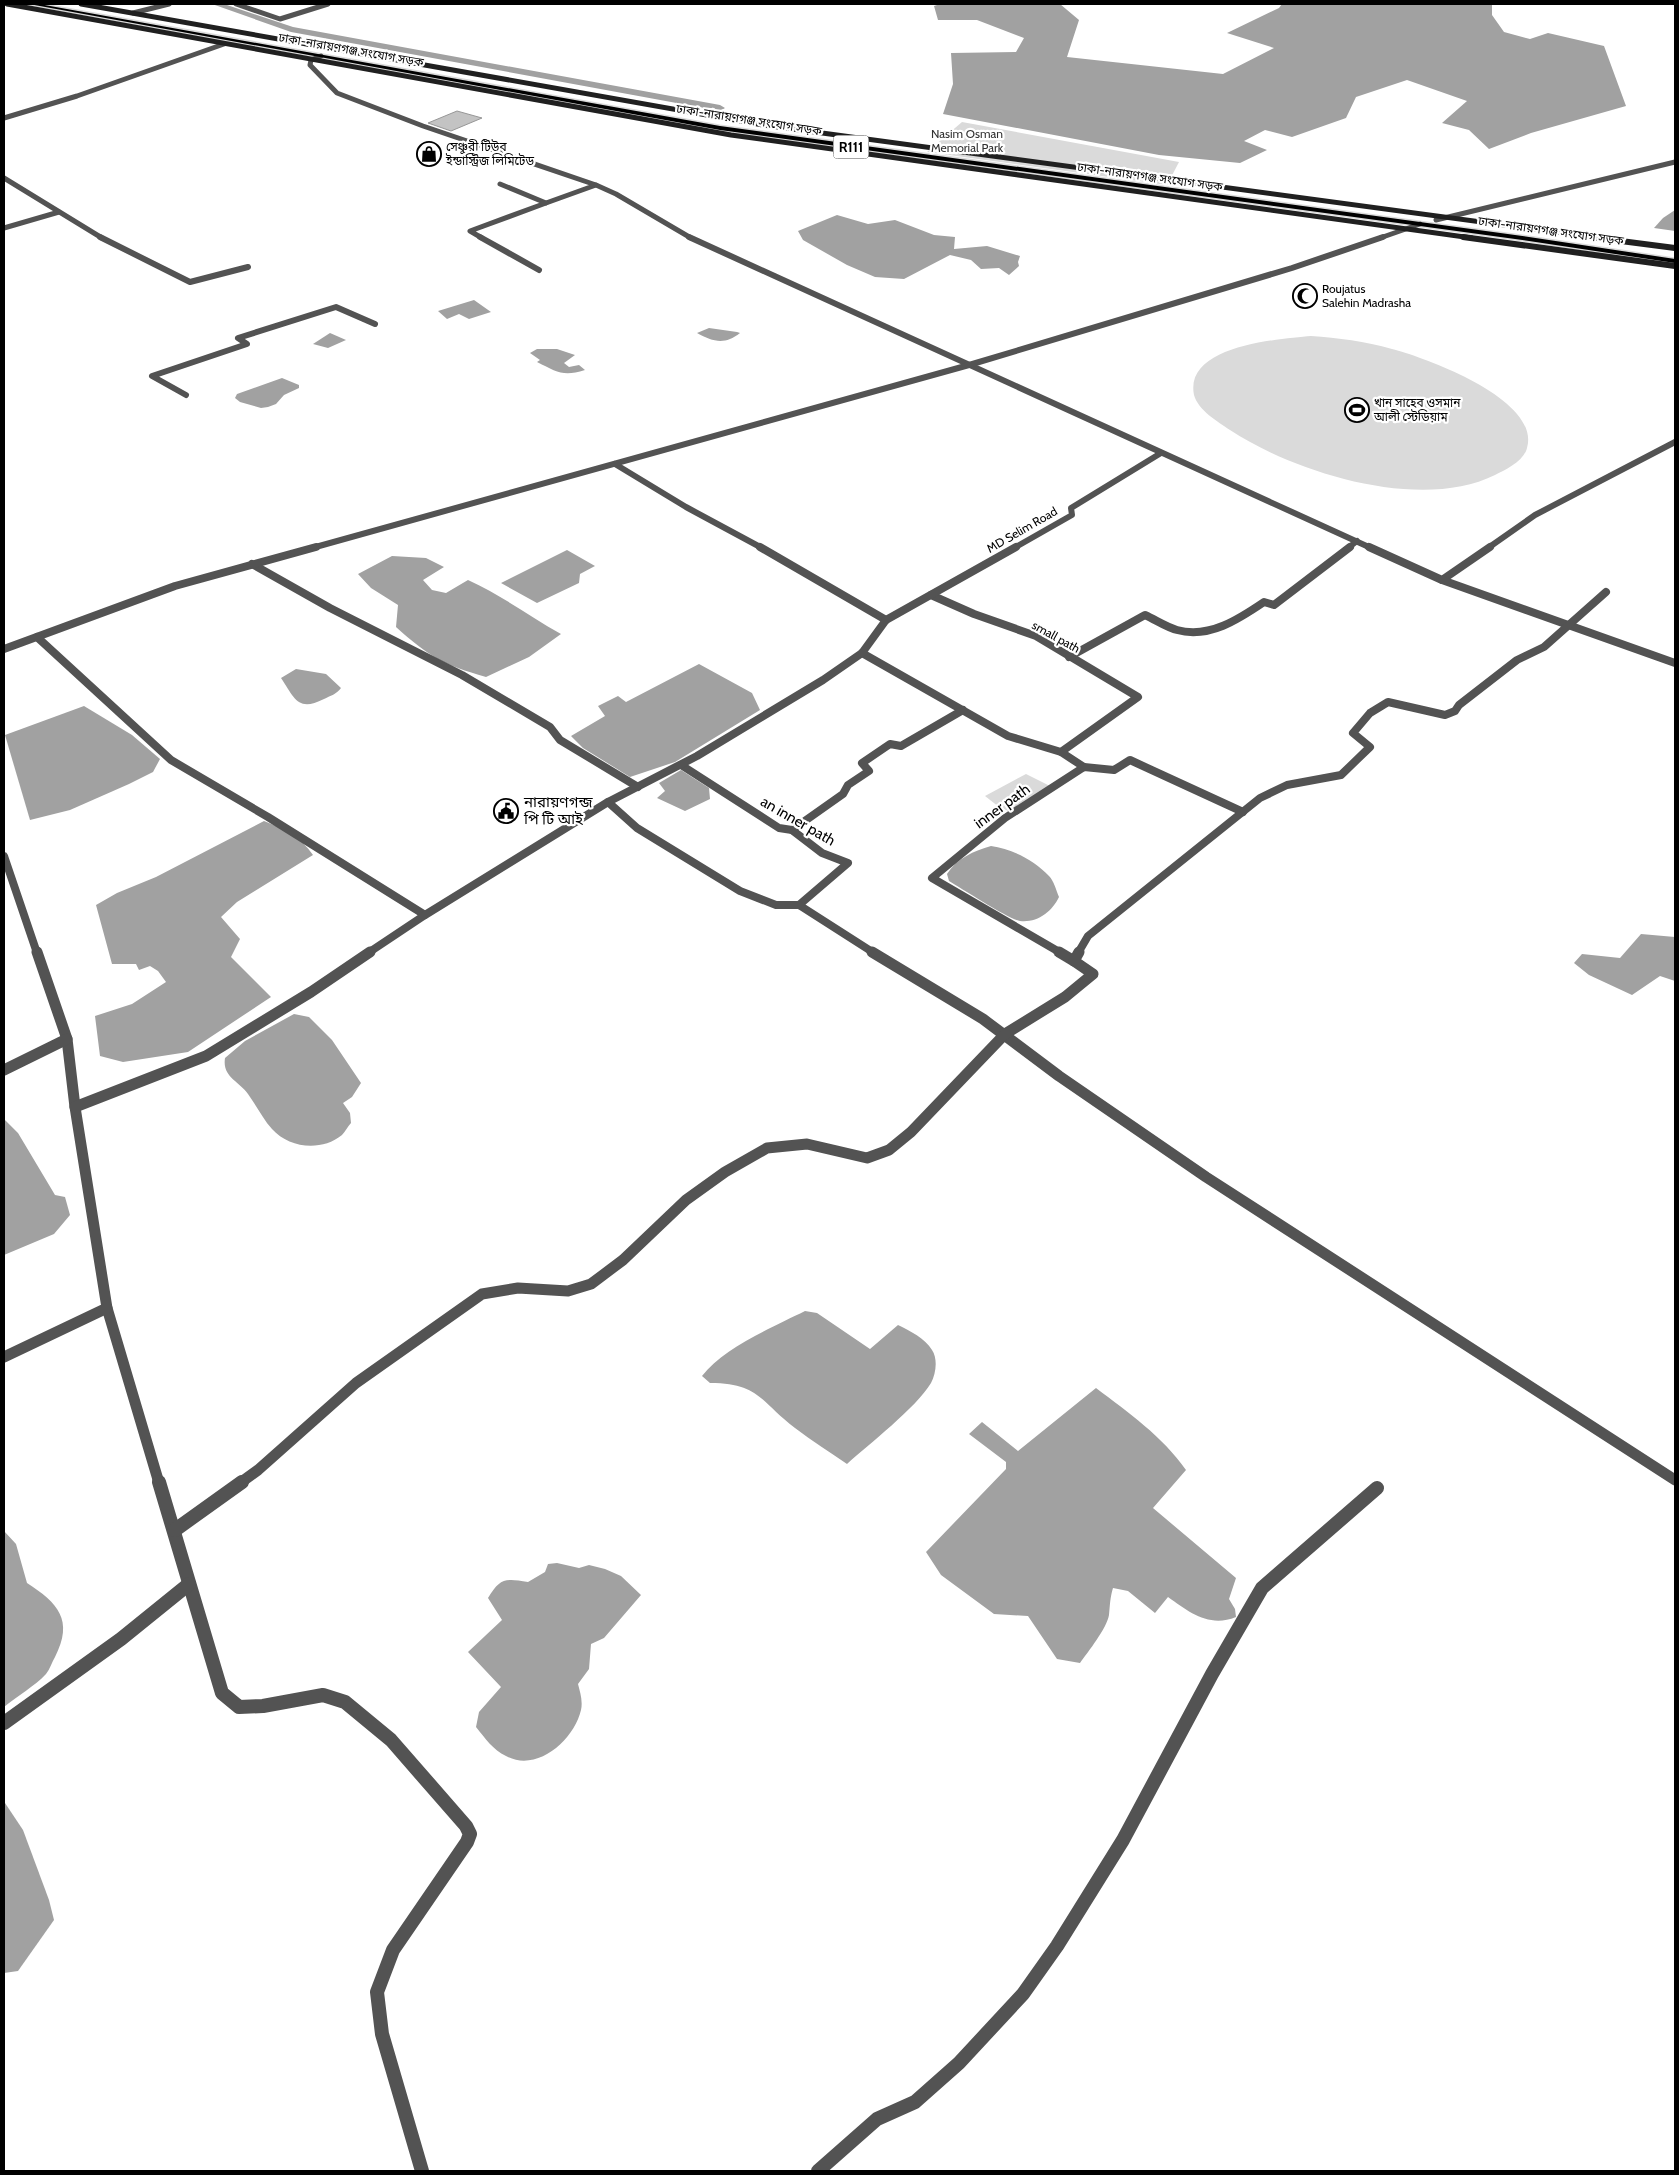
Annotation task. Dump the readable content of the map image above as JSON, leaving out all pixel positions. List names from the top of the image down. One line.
{"streets":{"main road":["ঢাকা-নারায়ণগঞ্জ সংযোগ সড়ক","R111"],"street":["MD Selim Road","small path","inner path","an inner path"]},"crossings":[["MD Selim Road","small path"]],"parks":["Nasim Osman Memorial Park"],"places":{"shop":["সেঞ্চুরী টিউব ইন্ডাস্ট্রিজ লিমিটেড"],"mosque":["Roujatus Salehin Madrasha"],"sports":["খান সাহেব ওসমান আলী স্টেডিয়াম"],"public building":["নারায়ণগন্জ পি টি আই"]}}
